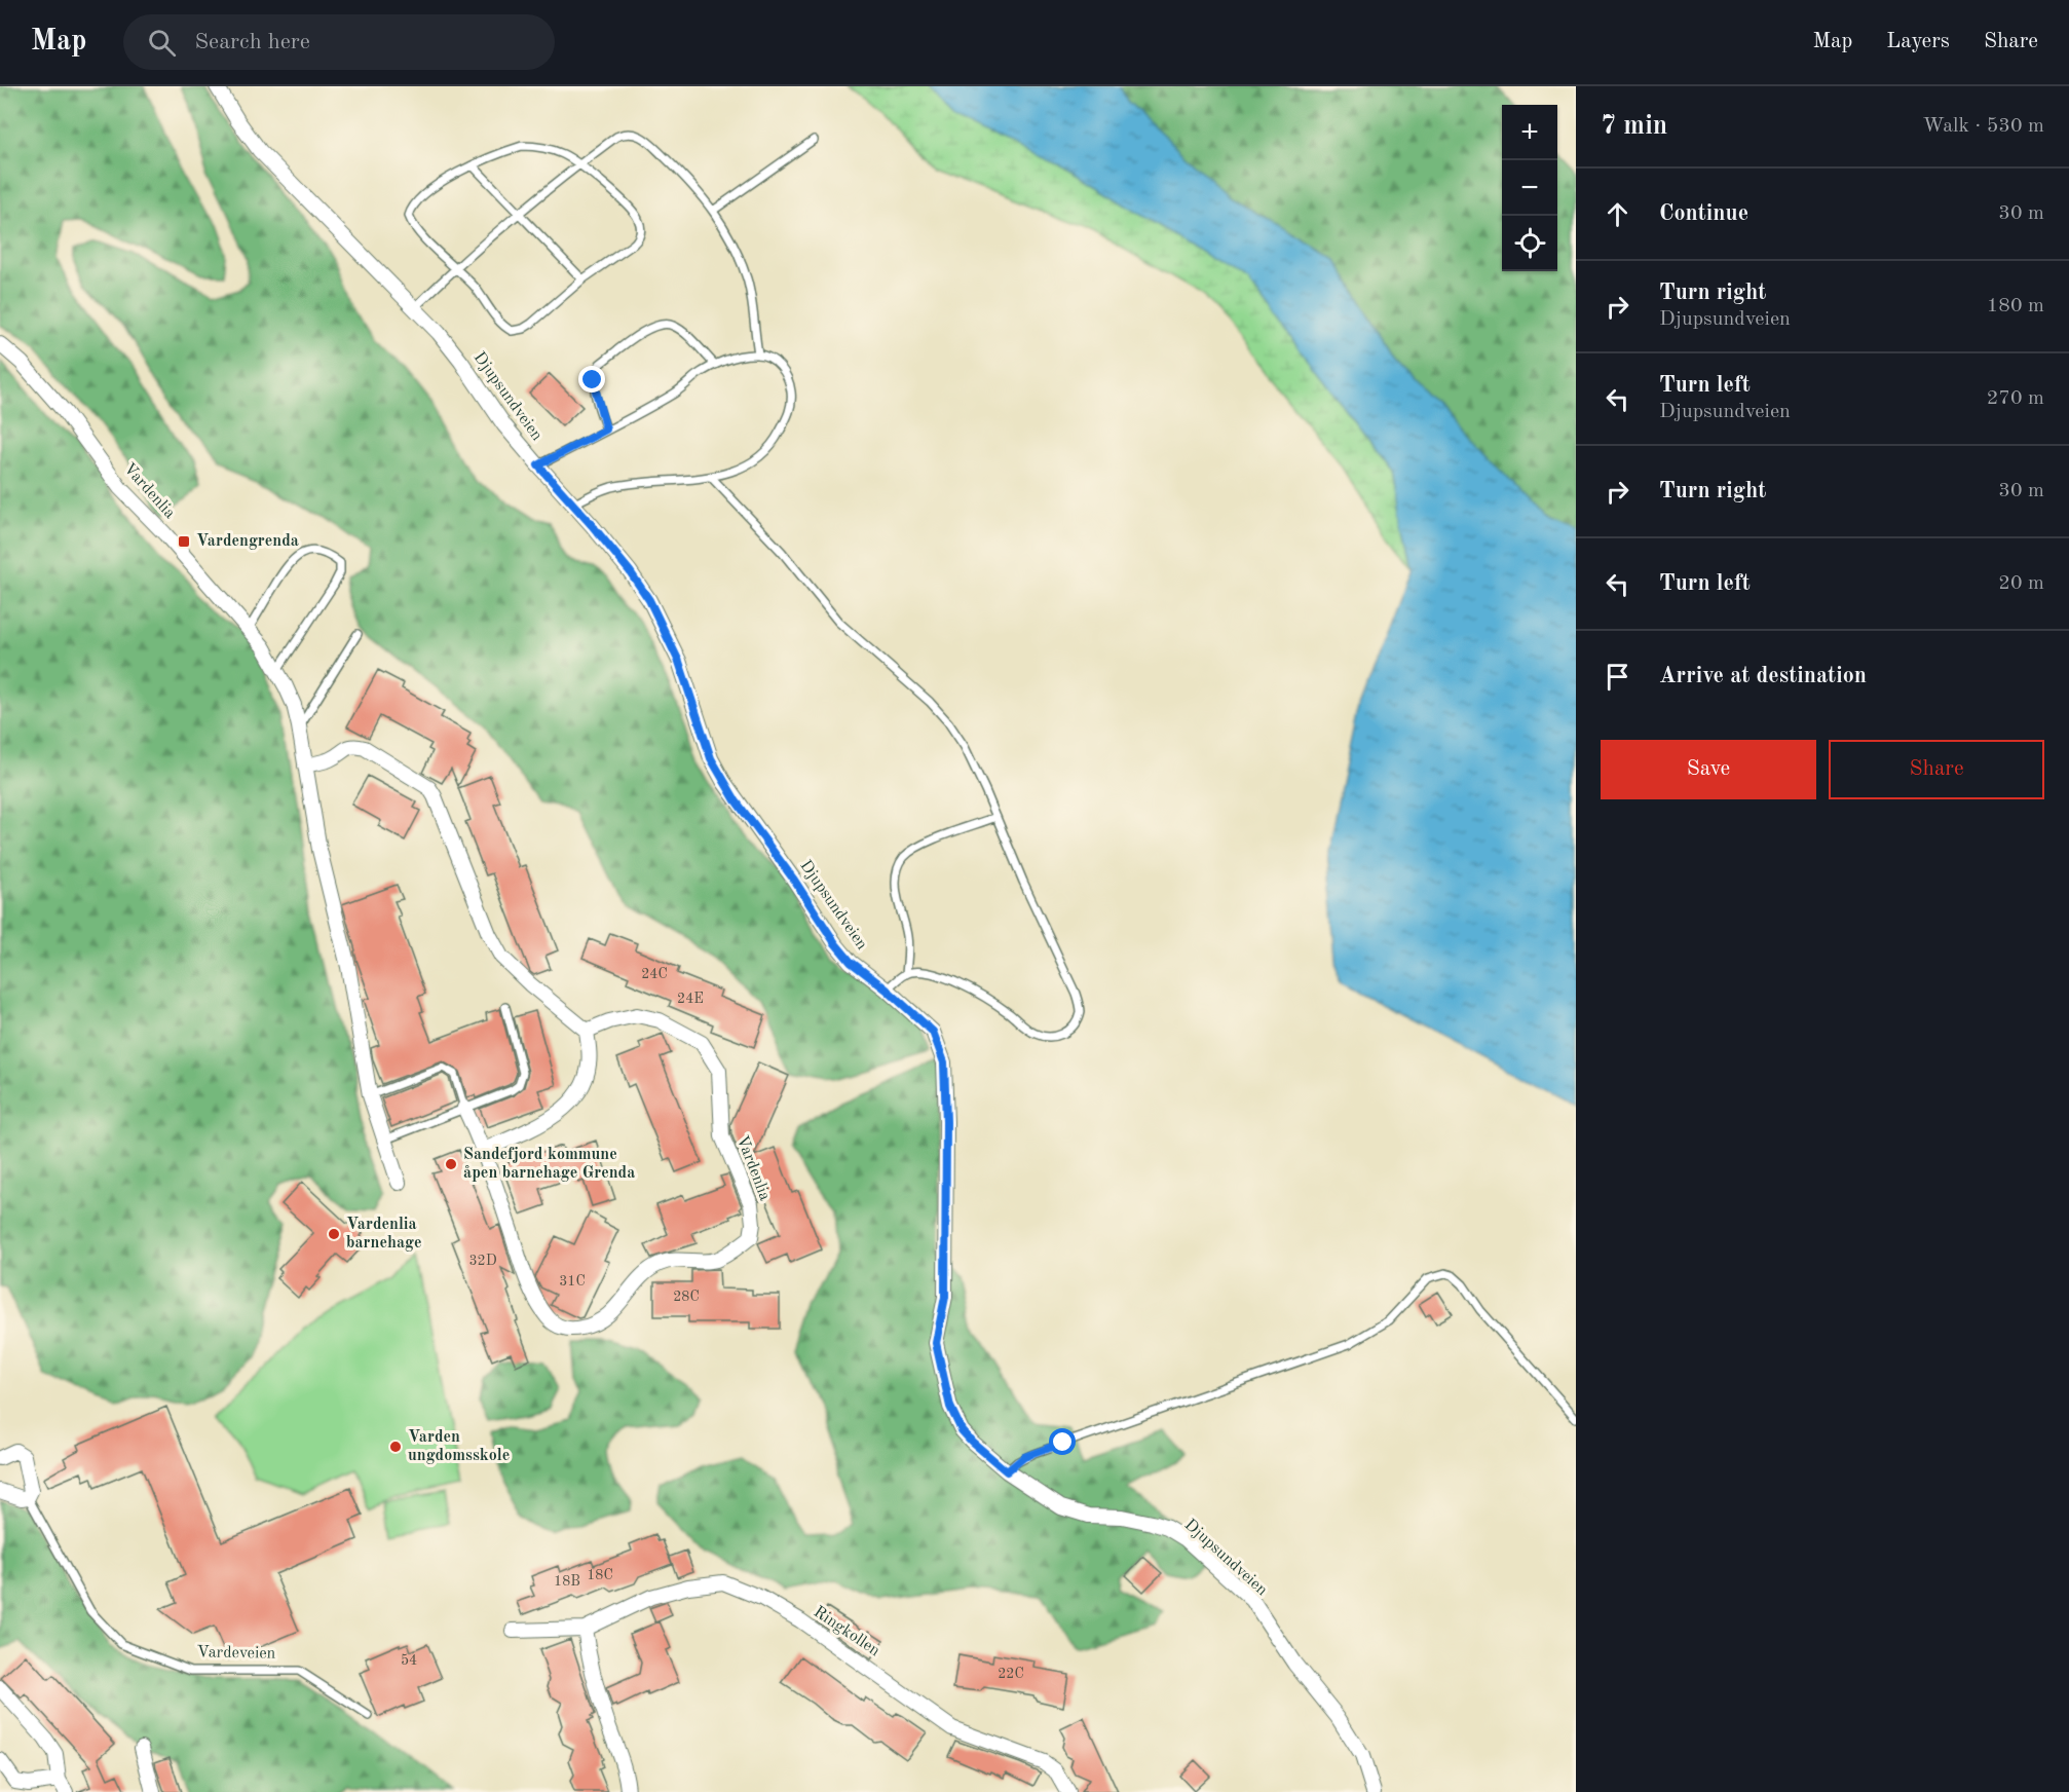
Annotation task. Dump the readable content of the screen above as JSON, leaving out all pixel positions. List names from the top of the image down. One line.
{"streets":{"street":["Djupsundveien","Vardenlia","Ringkollen","Vardeveien"]},"places":{"transit":["Vardengrenda"],"other":["Sandefjord kommune åpen barnehage Grenda","Vardenlia barnehage","Varden ungdomsskole"]},"house_numbers":["24C","24E","32D","31C","28C","18C","18B","54","22C"],"page":{"header":"Map","search":"Search here","nav":["Map","Layers","Share"],"heading":["7 min","Walk · 530 m"],"map_buttons":["+","−"],"list":[["Continue","30 m"],["Turn right","Djupsundveien","180 m"],["Turn left","Djupsundveien","270 m"],["Turn right","30 m"],["Turn left","20 m"],"Arrive at destination"],"buttons":["Save","Share"]}}
